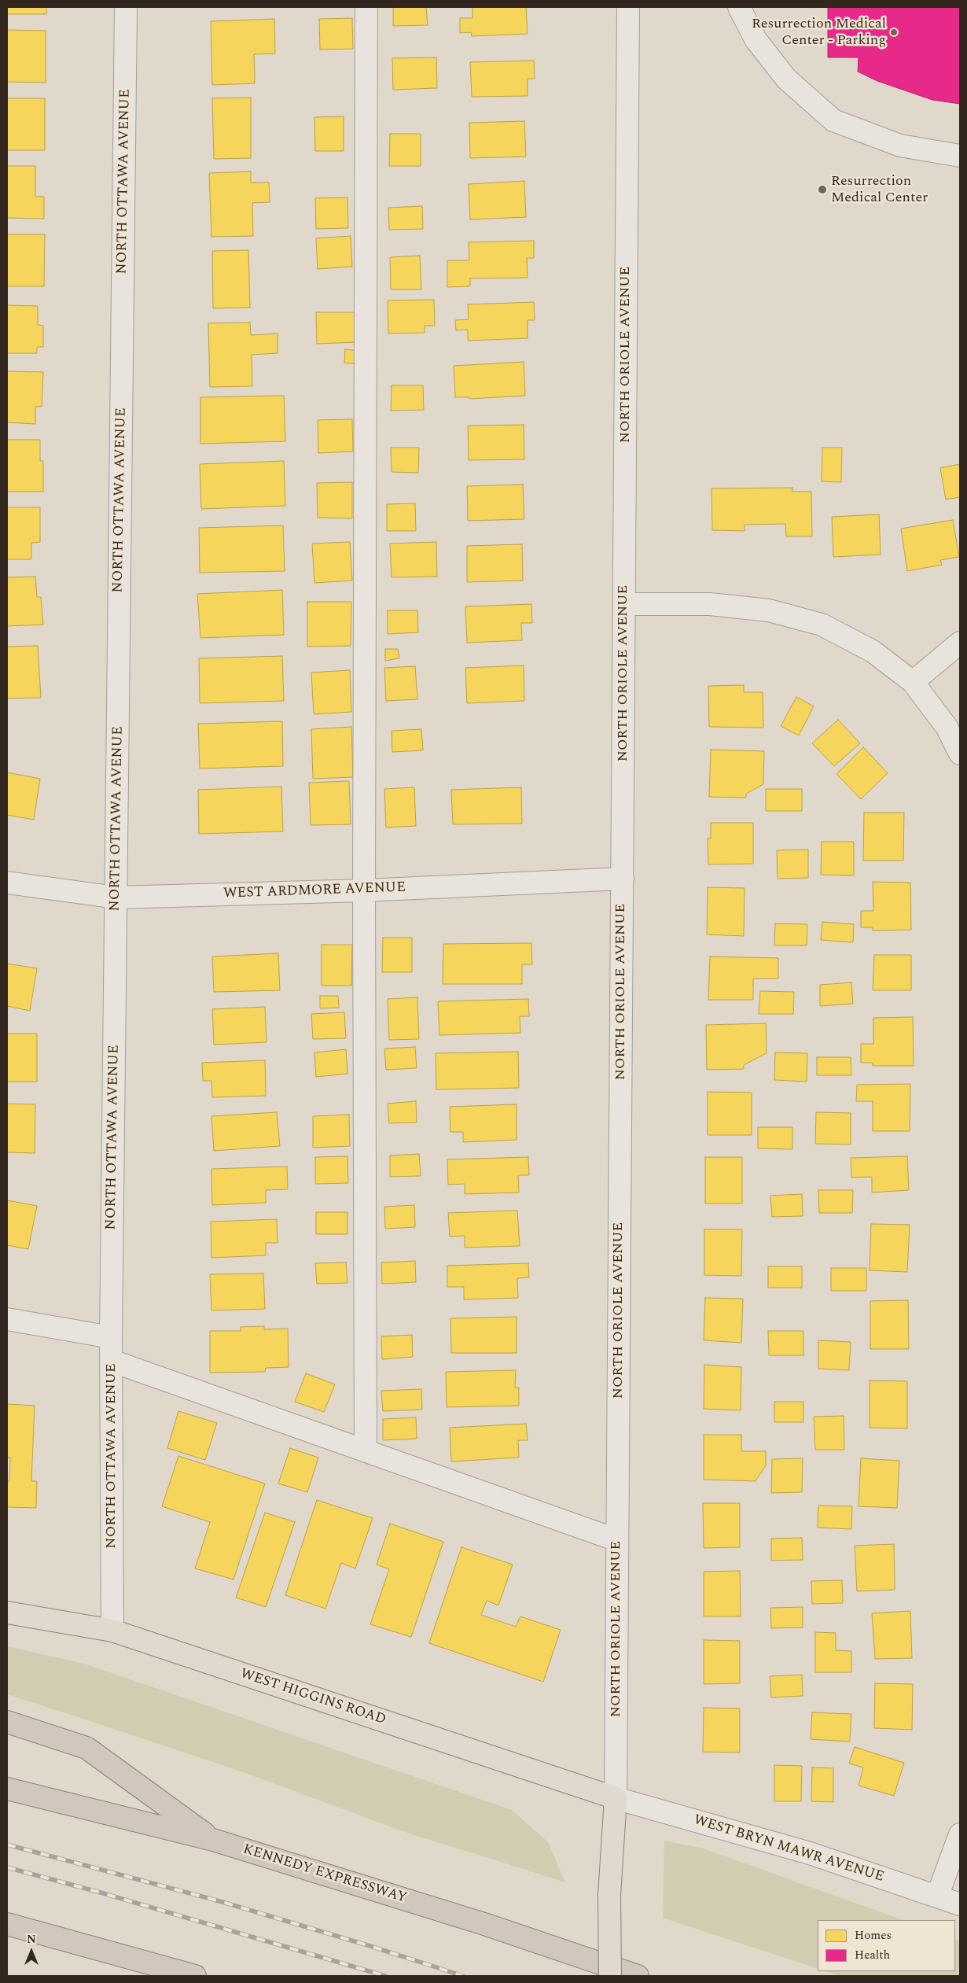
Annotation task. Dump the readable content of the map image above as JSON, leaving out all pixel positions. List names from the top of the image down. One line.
{"streets":{"highway":["KENNEDY EXPRESSWAY"],"main road":["NORTH ORIOLE AVENUE","WEST HIGGINS ROAD"],"street":["NORTH OTTAWA AVENUE","WEST ARDMORE AVENUE","WEST BRYN MAWR AVENUE"]},"crossings":[["NORTH OTTAWA AVENUE","WEST ARDMORE AVENUE"],["NORTH OTTAWA AVENUE","WEST HIGGINS ROAD"],["NORTH ORIOLE AVENUE","WEST ARDMORE AVENUE"],["NORTH ORIOLE AVENUE","WEST HIGGINS ROAD"],["NORTH ORIOLE AVENUE","WEST BRYN MAWR AVENUE"],["WEST HIGGINS ROAD","WEST BRYN MAWR AVENUE"]],"places":["Resurrection Medical Center - Parking","Resurrection Medical Center"],"legend":["Homes","Health"],"north":"top"}
